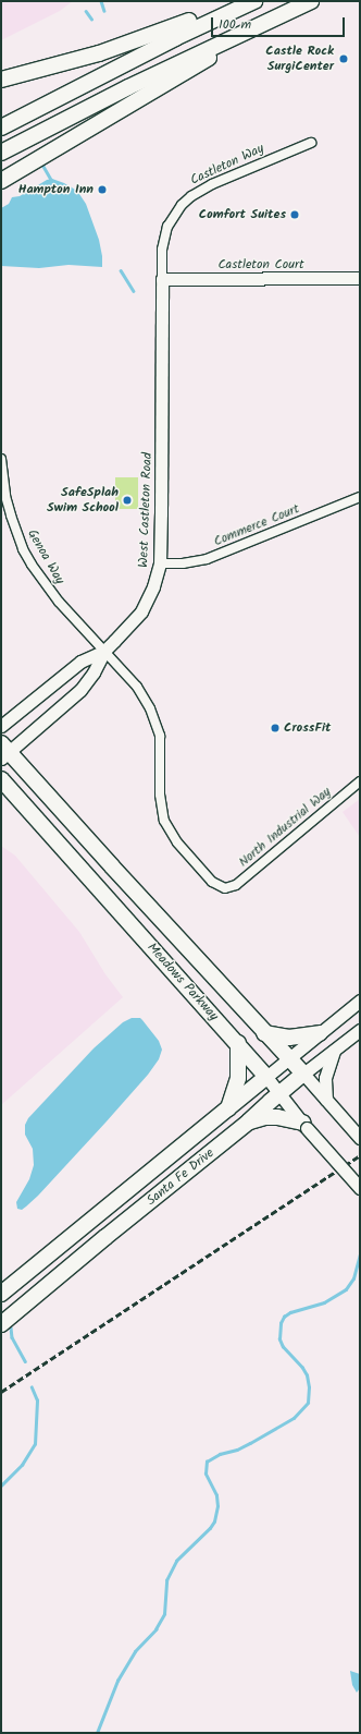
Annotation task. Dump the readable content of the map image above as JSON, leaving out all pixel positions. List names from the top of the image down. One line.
{"streets":{"highway":["Meadows Parkway","Santa Fe Drive"],"street":["Castleton Way","Castleton Court","West Castleton Road","Commerce Court","Genoa Way","North Industrial Way"]},"crossings":[["Castleton Way","Castleton Court"],["Castleton Way","West Castleton Road"],["Castleton Court","West Castleton Road"],["West Castleton Road","Commerce Court"],["West Castleton Road","Genoa Way"],["West Castleton Road","North Industrial Way"],["Genoa Way","North Industrial Way"],["Meadows Parkway","Santa Fe Drive"]],"places":["Castle Rock SurgiCenter","Hampton Inn","Comfort Suites","SafeSplah Swim School","CrossFit"],"scale_bar":"100 m"}
